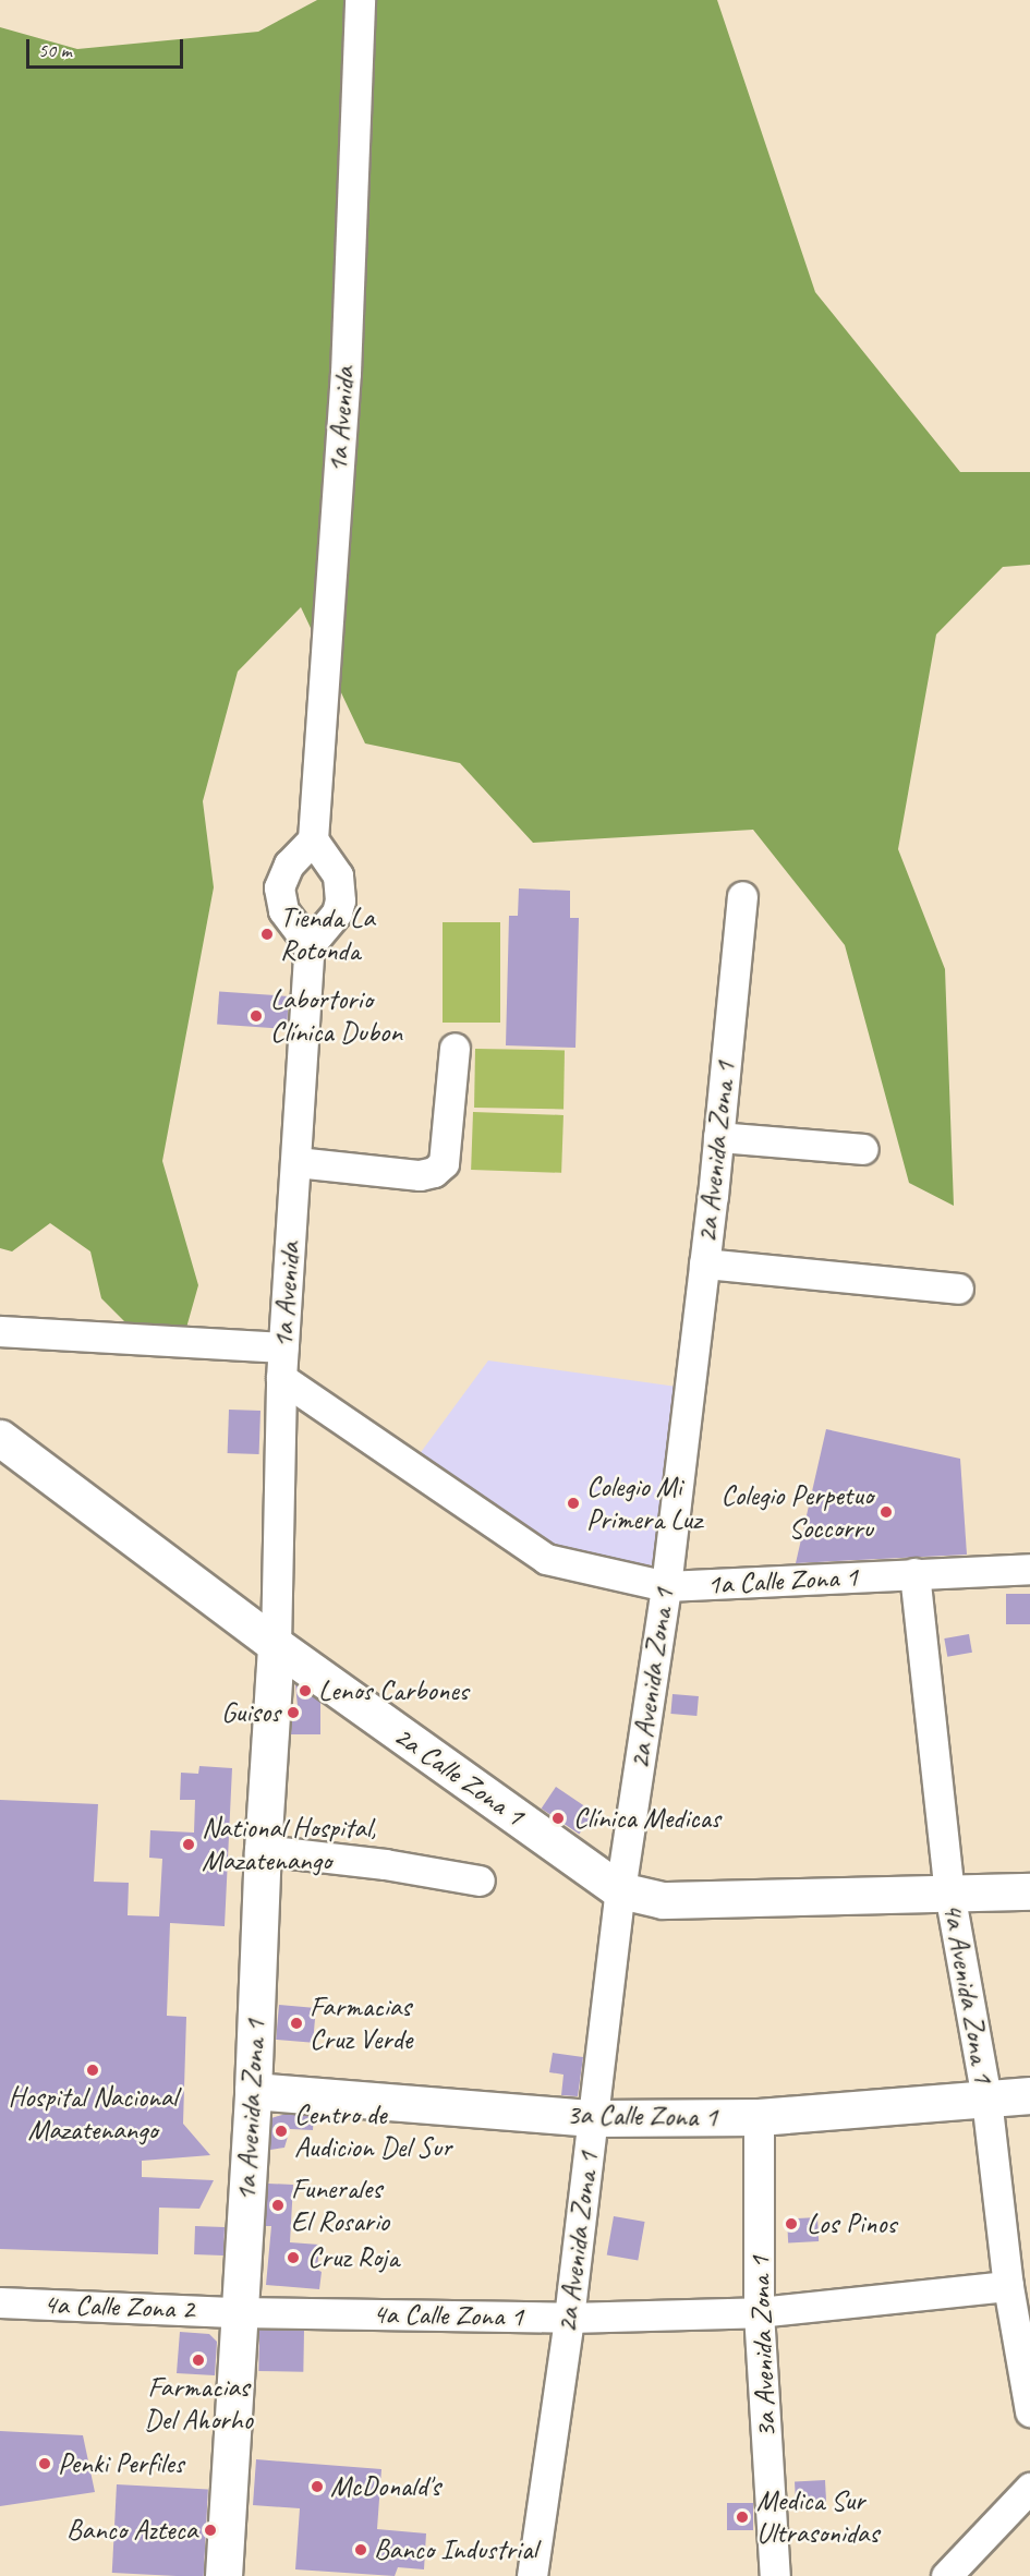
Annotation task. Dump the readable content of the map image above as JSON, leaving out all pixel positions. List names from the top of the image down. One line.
{"streets":{"main road":["2a Calle Zona 1","1a Avenida Zona 1","3a Calle Zona 1"],"street":["1a Avenida","2a Avenida Zona 1","1a Calle Zona 1","4a Avenida Zona 1","4a Calle Zona 2","4a Calle Zona 1","3a Avenida Zona 1"]},"crossings":[["1a Avenida","1a Calle Zona 1"],["1a Avenida","2a Calle Zona 1"],["1a Avenida","1a Avenida Zona 1"],["2a Avenida Zona 1","1a Calle Zona 1"],["2a Avenida Zona 1","2a Calle Zona 1"],["2a Avenida Zona 1","3a Calle Zona 1"],["2a Avenida Zona 1","4a Calle Zona 1"],["1a Calle Zona 1","4a Avenida Zona 1"],["2a Calle Zona 1","4a Avenida Zona 1"],["2a Calle Zona 1","1a Avenida Zona 1"],["4a Avenida Zona 1","3a Calle Zona 1"],["4a Avenida Zona 1","4a Calle Zona 1"],["1a Avenida Zona 1","3a Calle Zona 1"],["1a Avenida Zona 1","4a Calle Zona 2"],["1a Avenida Zona 1","4a Calle Zona 1"],["3a Calle Zona 1","3a Avenida Zona 1"],["4a Calle Zona 2","4a Calle Zona 1"],["4a Calle Zona 1","3a Avenida Zona 1"]],"places":["Tienda La Rotonda","Labortorio Clínica Dubon","Colegio Mi Primera Luz","Colegio Perpetuo Soccorru","Lenos Carbones","Guisos","Clínica Medicas","National Hospital, Mazatenango","Farmacias Cruz Verde","Hospital Nacional Mazatenango","Centro de Audicion Del Sur","Funerales El Rosario","Los Pinos","Cruz Roja","Farmacias Del Ahorho","Penki Perfiles","McDonald's","Medica Sur Ultrasonidas","Banco Azteca","Banco Industrial"],"scale_bar":"50 m"}
